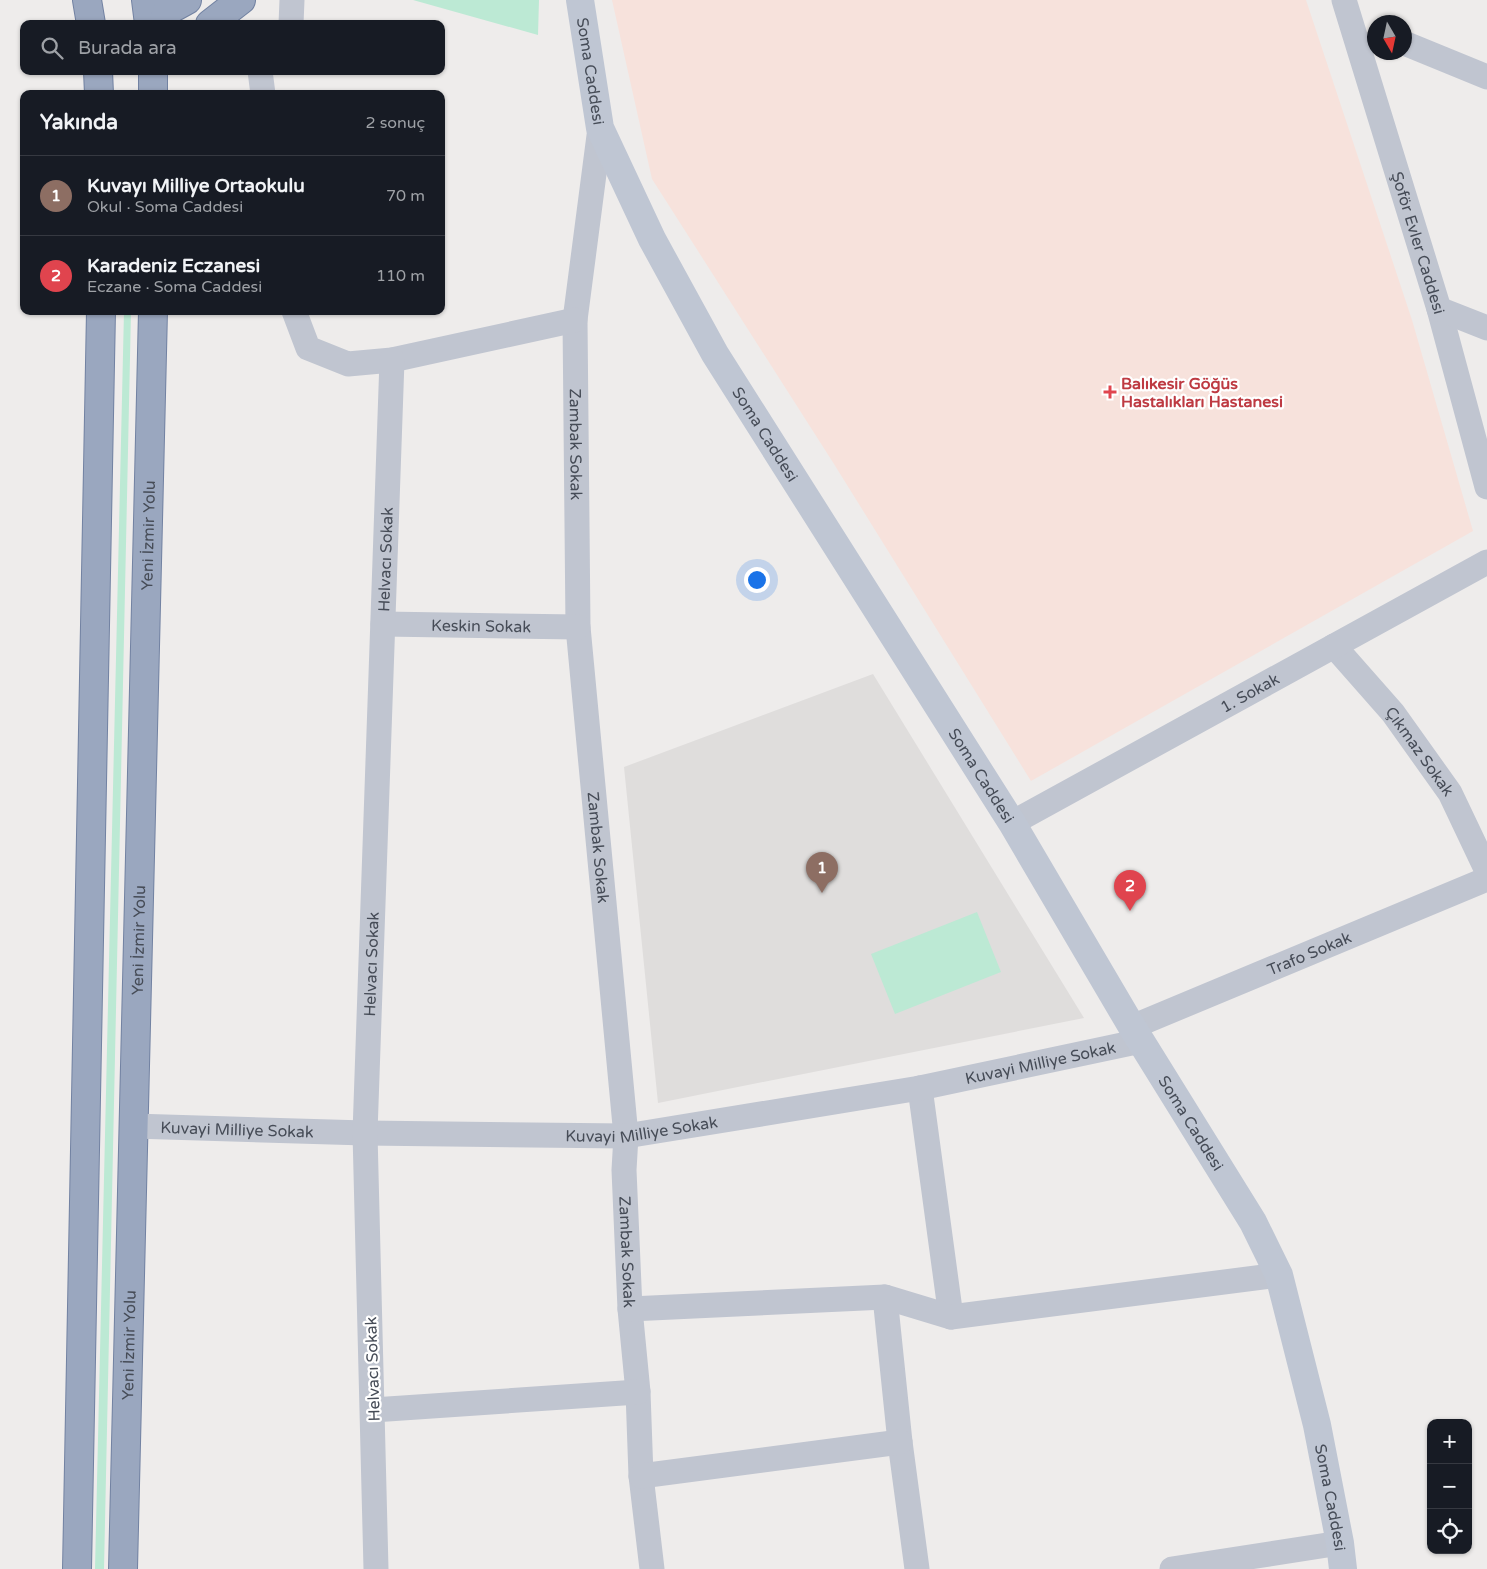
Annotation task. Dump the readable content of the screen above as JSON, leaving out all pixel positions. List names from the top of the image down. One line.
{"streets":{"highway":["Yeni İzmir Yolu"],"main road":["Soma Caddesi"],"street":["Şoför Evler Caddesi","Zambak Sokak","Helvacı Sokak","Keskin Sokak","1. Sokak","Çıkmaz Sokak","Trafo Sokak","Kuvayi Milliye Sokak"]},"crossings":[["Soma Caddesi","Zambak Sokak"],["Soma Caddesi","1. Sokak"],["Soma Caddesi","Trafo Sokak"],["Soma Caddesi","Kuvayi Milliye Sokak"],["Zambak Sokak","Keskin Sokak"],["Zambak Sokak","Kuvayi Milliye Sokak"],["Yeni İzmir Yolu","Kuvayi Milliye Sokak"],["Helvacı Sokak","Keskin Sokak"],["Helvacı Sokak","Kuvayi Milliye Sokak"],["1. Sokak","Çıkmaz Sokak"],["Trafo Sokak","Kuvayi Milliye Sokak"]],"places":{"health":["Balıkesir Göğüs Hastalıkları Hastanesi"]},"north":"bottom","page":{"search":"Burada ara","heading":["Yakında","2 sonuç"],"list":[{"mark":"1","name":"Kuvayı Milliye Ortaokulu","note":"Okul · Soma Caddesi","value":"70 m"},{"mark":"2","name":"Karadeniz Eczanesi","note":"Eczane · Soma Caddesi","value":"110 m"}],"pins":["1","2"],"map_buttons":["+","−"]}}
